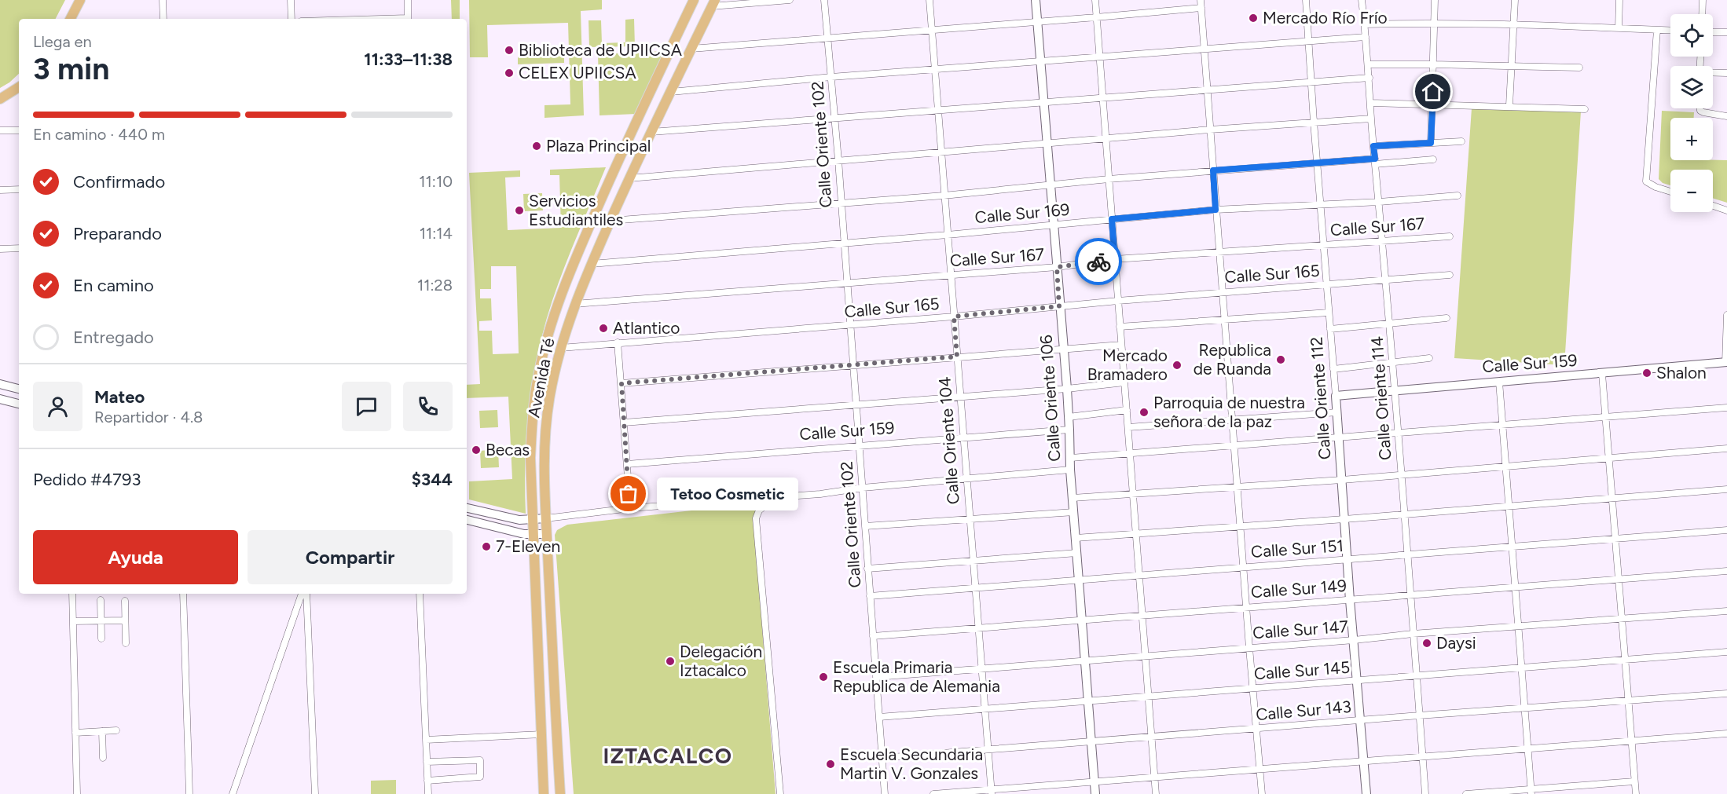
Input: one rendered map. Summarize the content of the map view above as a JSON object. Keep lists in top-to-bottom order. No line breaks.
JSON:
{"streets":{"main road":["Avenida Té"],"street":["Calle Oriente 102","Calle Sur 169","Calle Sur 167","Calle Sur 165","Calle Sur 159","Calle Oriente 106","Calle Oriente 112","Calle Oriente 114","Calle Oriente 104","Calle Sur 151","Calle Sur 149","Calle Sur 147","Calle Sur 145","Calle Sur 143"]},"crossings":[["Calle Oriente 102","Calle Sur 169"],["Calle Oriente 102","Calle Sur 167"],["Calle Oriente 102","Calle Sur 165"],["Calle Oriente 102","Calle Sur 159"],["Calle Oriente 102","Calle Sur 151"],["Calle Oriente 102","Calle Sur 149"],["Calle Oriente 102","Calle Sur 147"],["Calle Oriente 102","Calle Sur 145"],["Calle Oriente 102","Calle Sur 143"],["Calle Sur 169","Avenida Té"],["Calle Sur 169","Calle Oriente 106"],["Calle Sur 169","Calle Oriente 112"],["Calle Sur 169","Calle Oriente 114"],["Calle Sur 169","Calle Oriente 104"],["Calle Sur 167","Avenida Té"],["Calle Sur 167","Calle Oriente 106"],["Calle Sur 167","Calle Oriente 112"],["Calle Sur 167","Calle Oriente 114"],["Calle Sur 167","Calle Oriente 104"],["Calle Sur 165","Avenida Té"],["Calle Sur 165","Calle Oriente 106"],["Calle Sur 165","Calle Oriente 112"],["Calle Sur 165","Calle Oriente 114"],["Calle Sur 165","Calle Oriente 104"],["Calle Sur 159","Calle Oriente 106"],["Calle Sur 159","Calle Oriente 112"],["Calle Sur 159","Calle Oriente 114"],["Calle Sur 159","Calle Oriente 104"],["Calle Oriente 106","Calle Sur 151"],["Calle Oriente 106","Calle Sur 149"],["Calle Oriente 106","Calle Sur 147"],["Calle Oriente 106","Calle Sur 145"],["Calle Oriente 106","Calle Sur 143"],["Calle Oriente 112","Calle Sur 151"],["Calle Oriente 112","Calle Sur 149"],["Calle Oriente 112","Calle Sur 147"],["Calle Oriente 112","Calle Sur 145"],["Calle Oriente 112","Calle Sur 143"],["Calle Oriente 114","Calle Sur 151"],["Calle Oriente 114","Calle Sur 149"],["Calle Oriente 114","Calle Sur 147"],["Calle Oriente 114","Calle Sur 145"],["Calle Oriente 114","Calle Sur 143"],["Calle Oriente 104","Calle Sur 151"],["Calle Oriente 104","Calle Sur 149"],["Calle Oriente 104","Calle Sur 147"],["Calle Oriente 104","Calle Sur 145"],["Calle Oriente 104","Calle Sur 143"]],"districts":["IZTACALCO"],"places":["Mercado Río Frío","Biblioteca de UPIICSA","CELEX UPIICSA","Plaza Principal","Servicios Estudiantiles","Atlantico","Republica de Ruanda","Mercado Bramadero","Shalon","Parroquia de nuestra señora de la paz","Becas","Tetoo Cosmetic","7-Eleven","Daysi","Delegación Iztacalco","Escuela Primaria Republica de Alemania","Escuela Secundaria Martin V. Gonzales"],"page":{"map_buttons":["+","−"],"heading":["3 min","Llega en","11:33–11:38"],"panel":["Mateo","Repartidor · 4.8","Pedido #4793","$344"],"bar":"En camino · 440 m","list":[["Confirmado","11:10"],["Preparando","11:14"],["En camino","11:28"],"Entregado"],"bubble":"Tetoo Cosmetic","buttons":["Ayuda","Compartir"]}}
